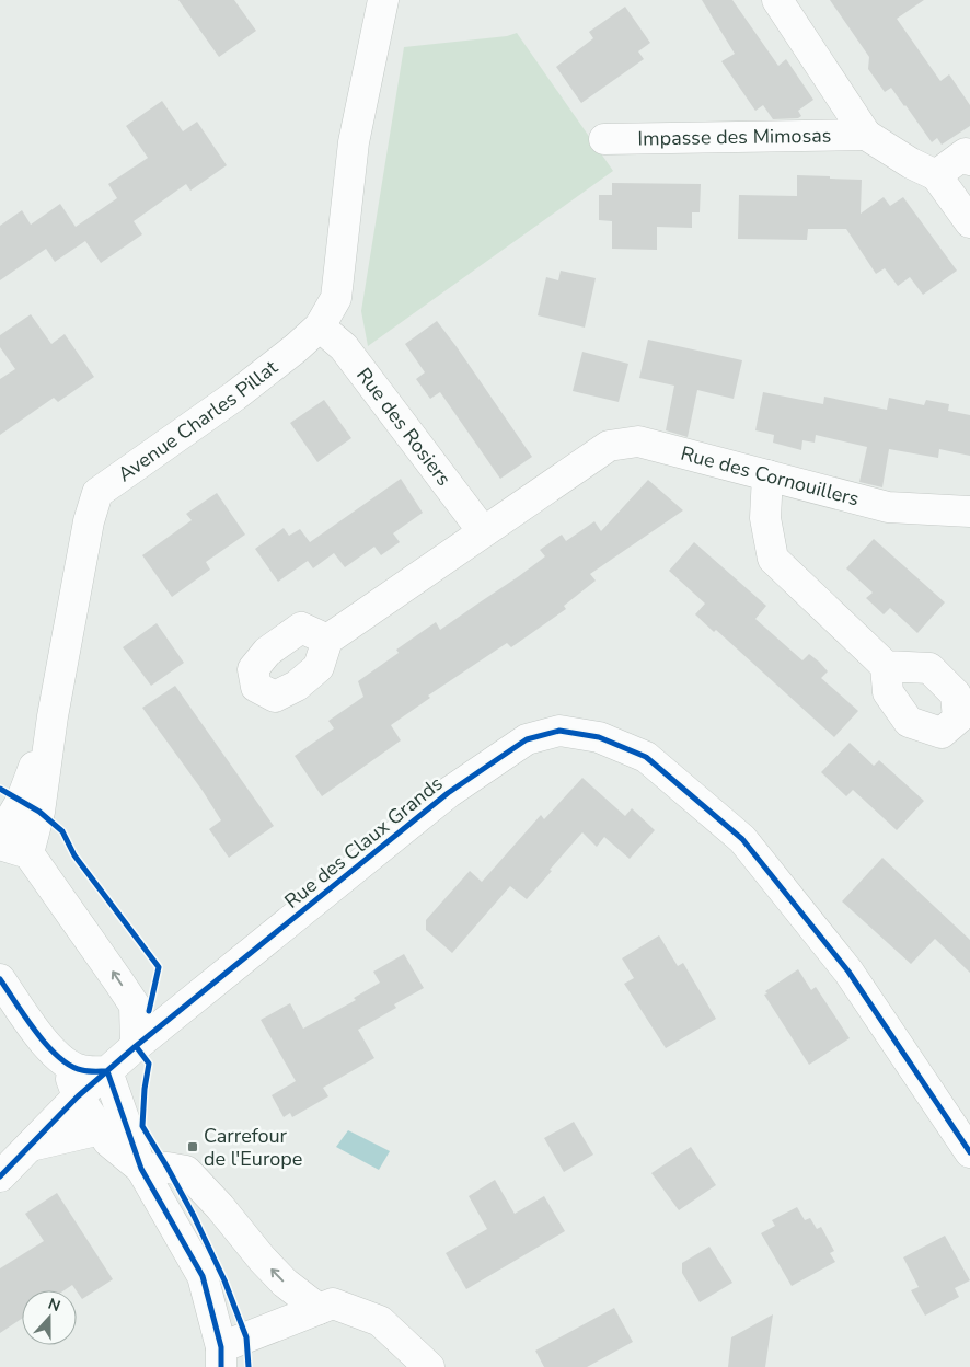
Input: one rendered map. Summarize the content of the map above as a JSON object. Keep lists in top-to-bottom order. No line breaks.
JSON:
{"streets":{"street":["Impasse des Mimosas","Avenue Charles Pillat","Rue des Rosiers","Rue des Cornouillers","Rue des Claux Grands"]},"crossings":[["Avenue Charles Pillat","Rue des Rosiers"],["Rue des Rosiers","Rue des Cornouillers"]],"places":{"transit":["Carrefour de l'Europe"]},"north":"top"}
